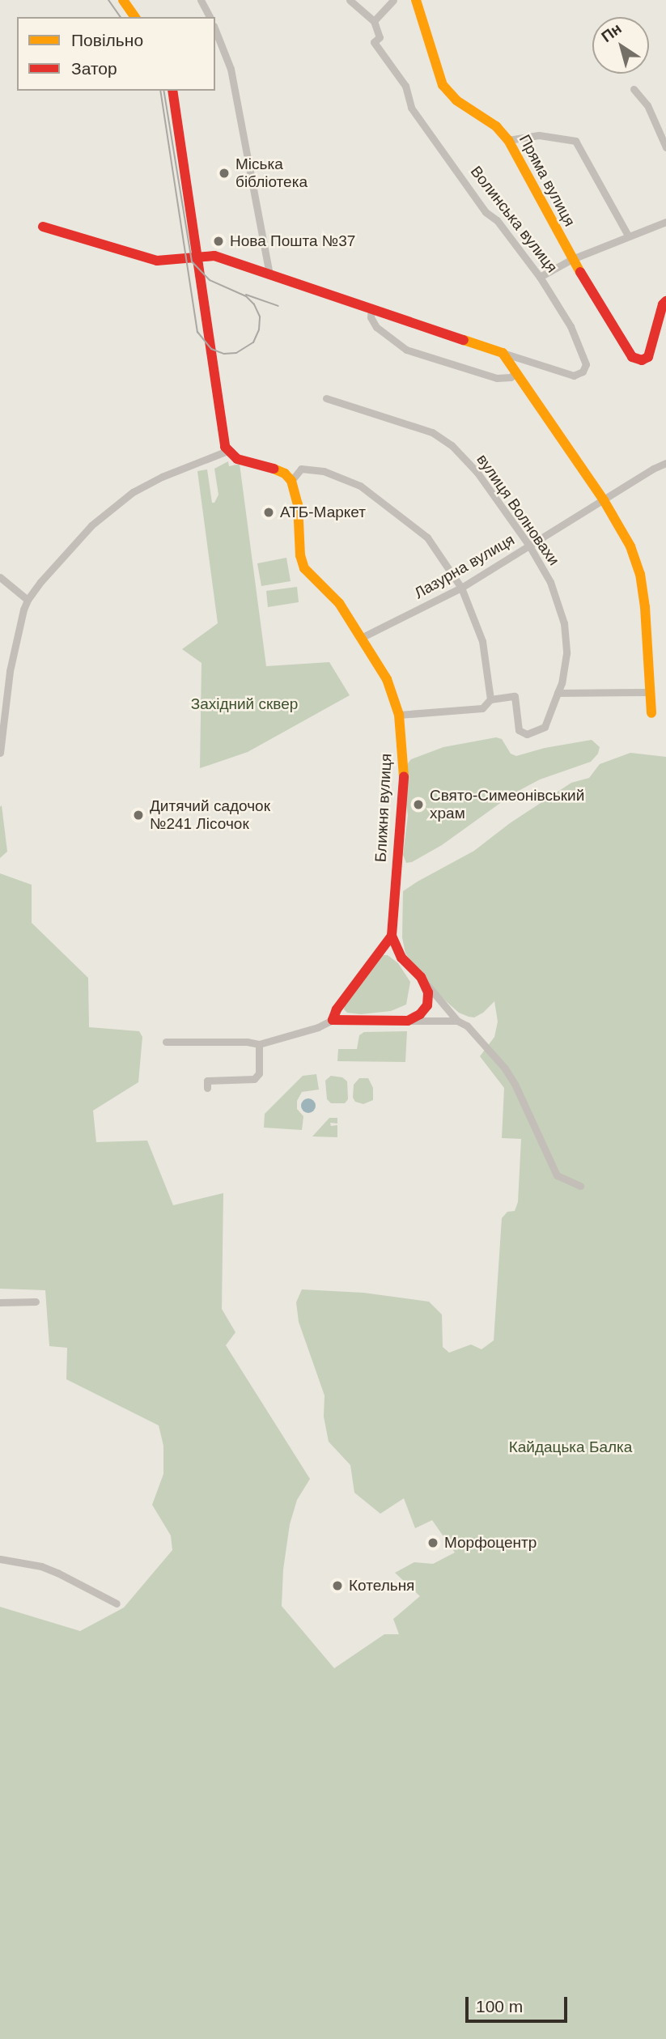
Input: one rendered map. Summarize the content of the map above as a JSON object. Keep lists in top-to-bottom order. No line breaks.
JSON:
{"streets":{"street":["Пряма вулиця","Волинська вулиця","вулиця Волновахи","Лазурна вулиця","Ближня вулиця"]},"crossings":[["вулиця Волновахи","Лазурна вулиця"],["Лазурна вулиця","Ближня вулиця"]],"parks":["Західний сквер","Кайдацька Балка"],"places":["Міська бібліотека","Нова Пошта №37","АТБ-Маркет","Свято-Симеонівський храм","Дитячий садочок №241 Лісочок","Морфоцентр","Котельня"],"legend":["Повільно","Затор"],"scale_bar":"100 m","north":"top left"}
